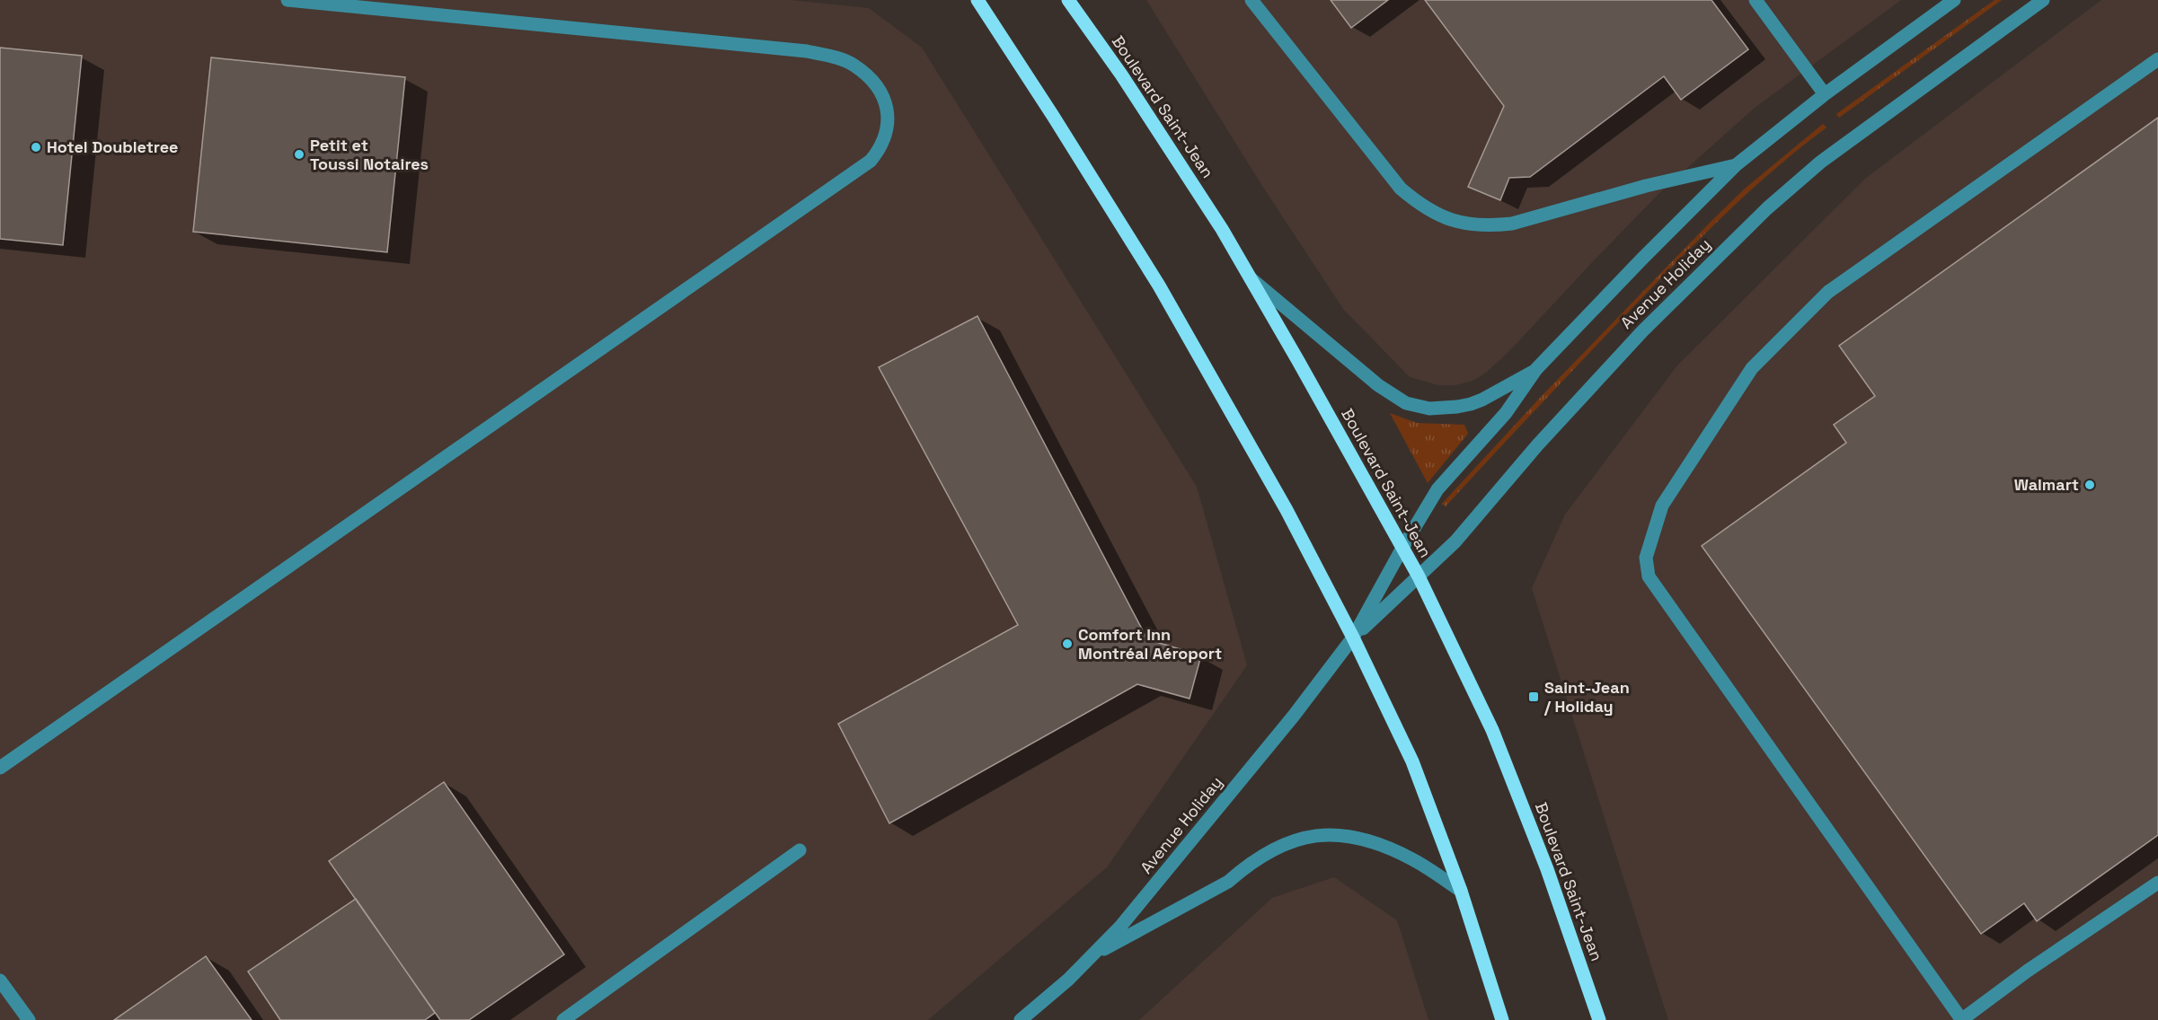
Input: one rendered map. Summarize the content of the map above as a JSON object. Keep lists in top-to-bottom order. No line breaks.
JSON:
{"streets":{"main road":["Boulevard Saint-Jean"],"street":["Avenue Holiday"]},"crossings":[["Boulevard Saint-Jean","Avenue Holiday"]],"places":{"other":["Hotel Doubletree","Petit et Toussi Notaires","Walmart","Comfort Inn Montréal Aéroport"],"transit":["Saint-Jean / Holiday"]}}
